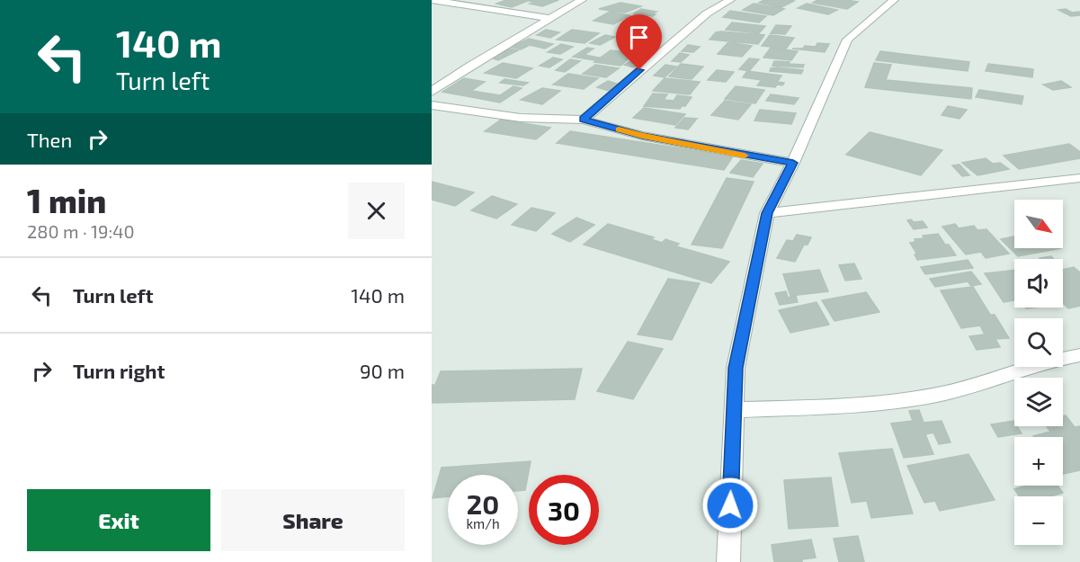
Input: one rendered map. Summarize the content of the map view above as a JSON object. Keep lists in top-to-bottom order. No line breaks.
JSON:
{"north":"bottom right","page":{"turn":["140 m","Turn left"],"then":"Then","heading":["1 min","280 m · 19:40"],"map_buttons":["+","−"],"list":[{"name":"Turn left","value":"140 m"},{"name":"Turn right","value":"90 m"}],"speed":"20 km/h","limit":"30","buttons":["Exit","Share"]}}
